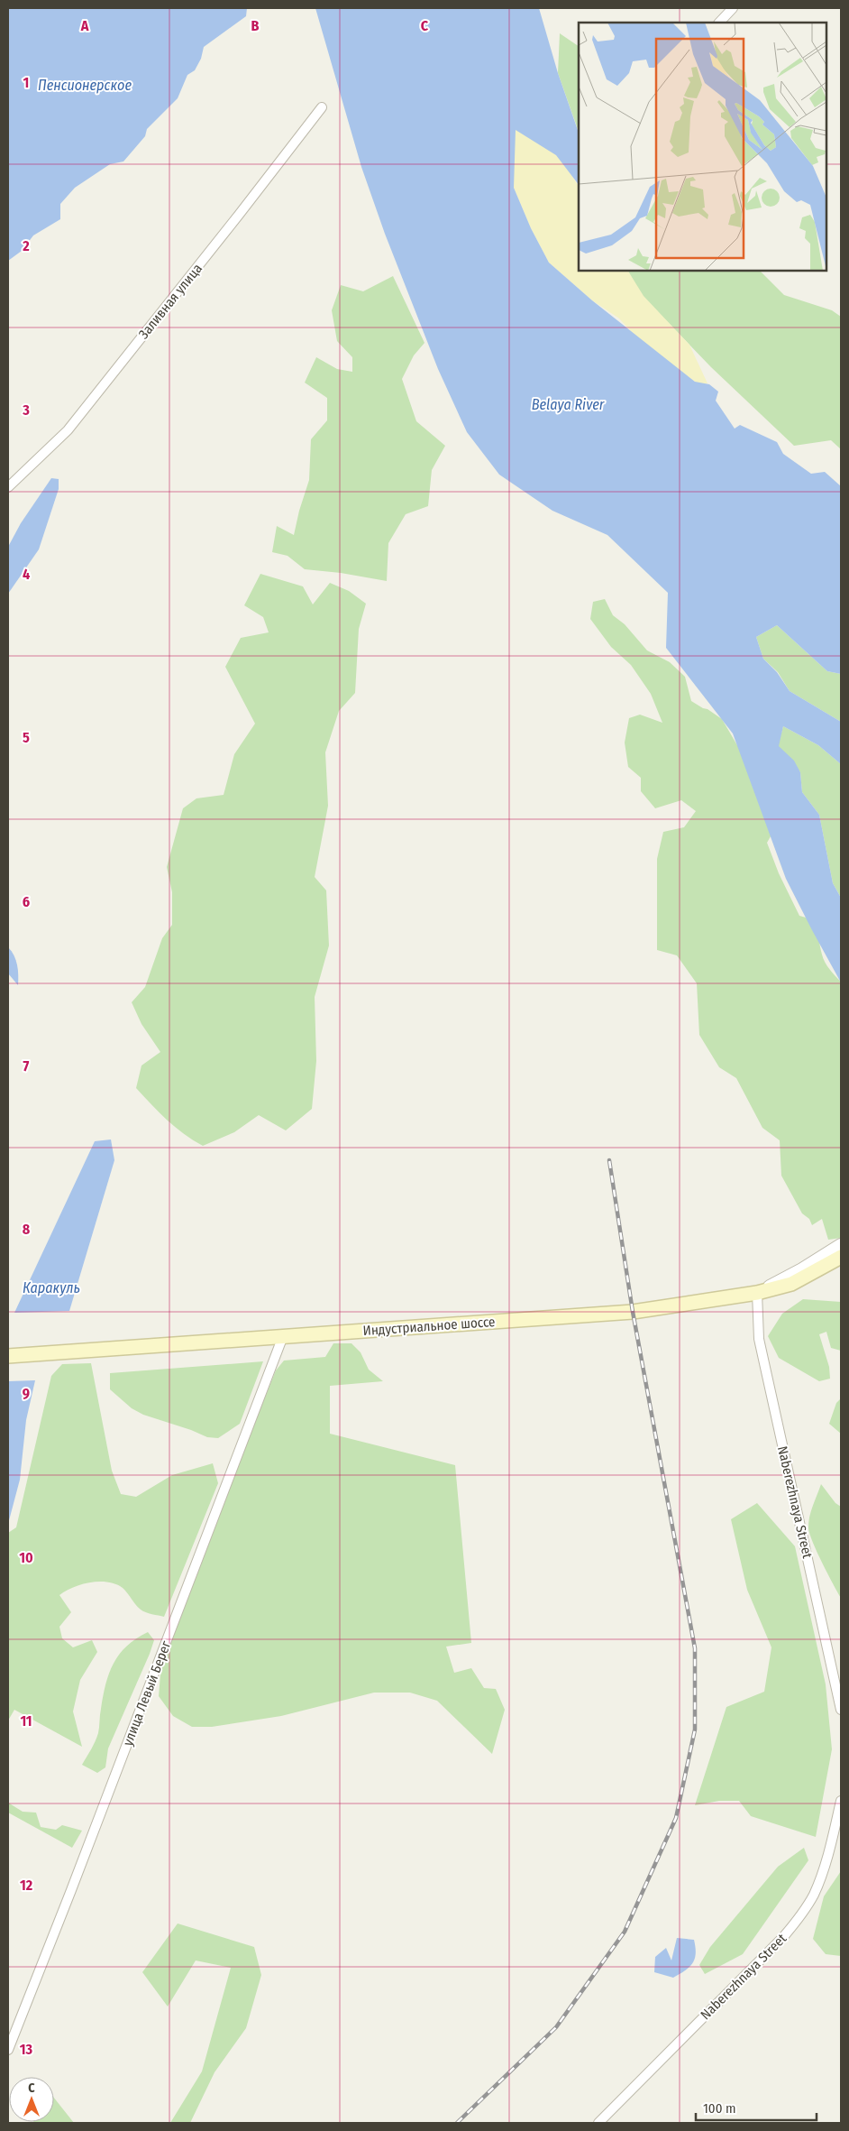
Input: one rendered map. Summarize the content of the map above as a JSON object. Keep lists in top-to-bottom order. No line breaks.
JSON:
{"streets":{"main road":["Индустриальное шоссе"],"street":["Заливная улица","Naberezhnaya Street","улица Левый Берег"]},"crossings":[["Индустриальное шоссе","Naberezhnaya Street"],["Индустриальное шоссе","улица Левый Берег"]],"water":["Пенсионерское","Belaya River","Каракуль"],"scale_bar":"100 m","north":"top","grid":{"columns":["A","B","C"],"rows":["1","2","3","4","5","6","7","8","9","10","11","12","13"]}}
